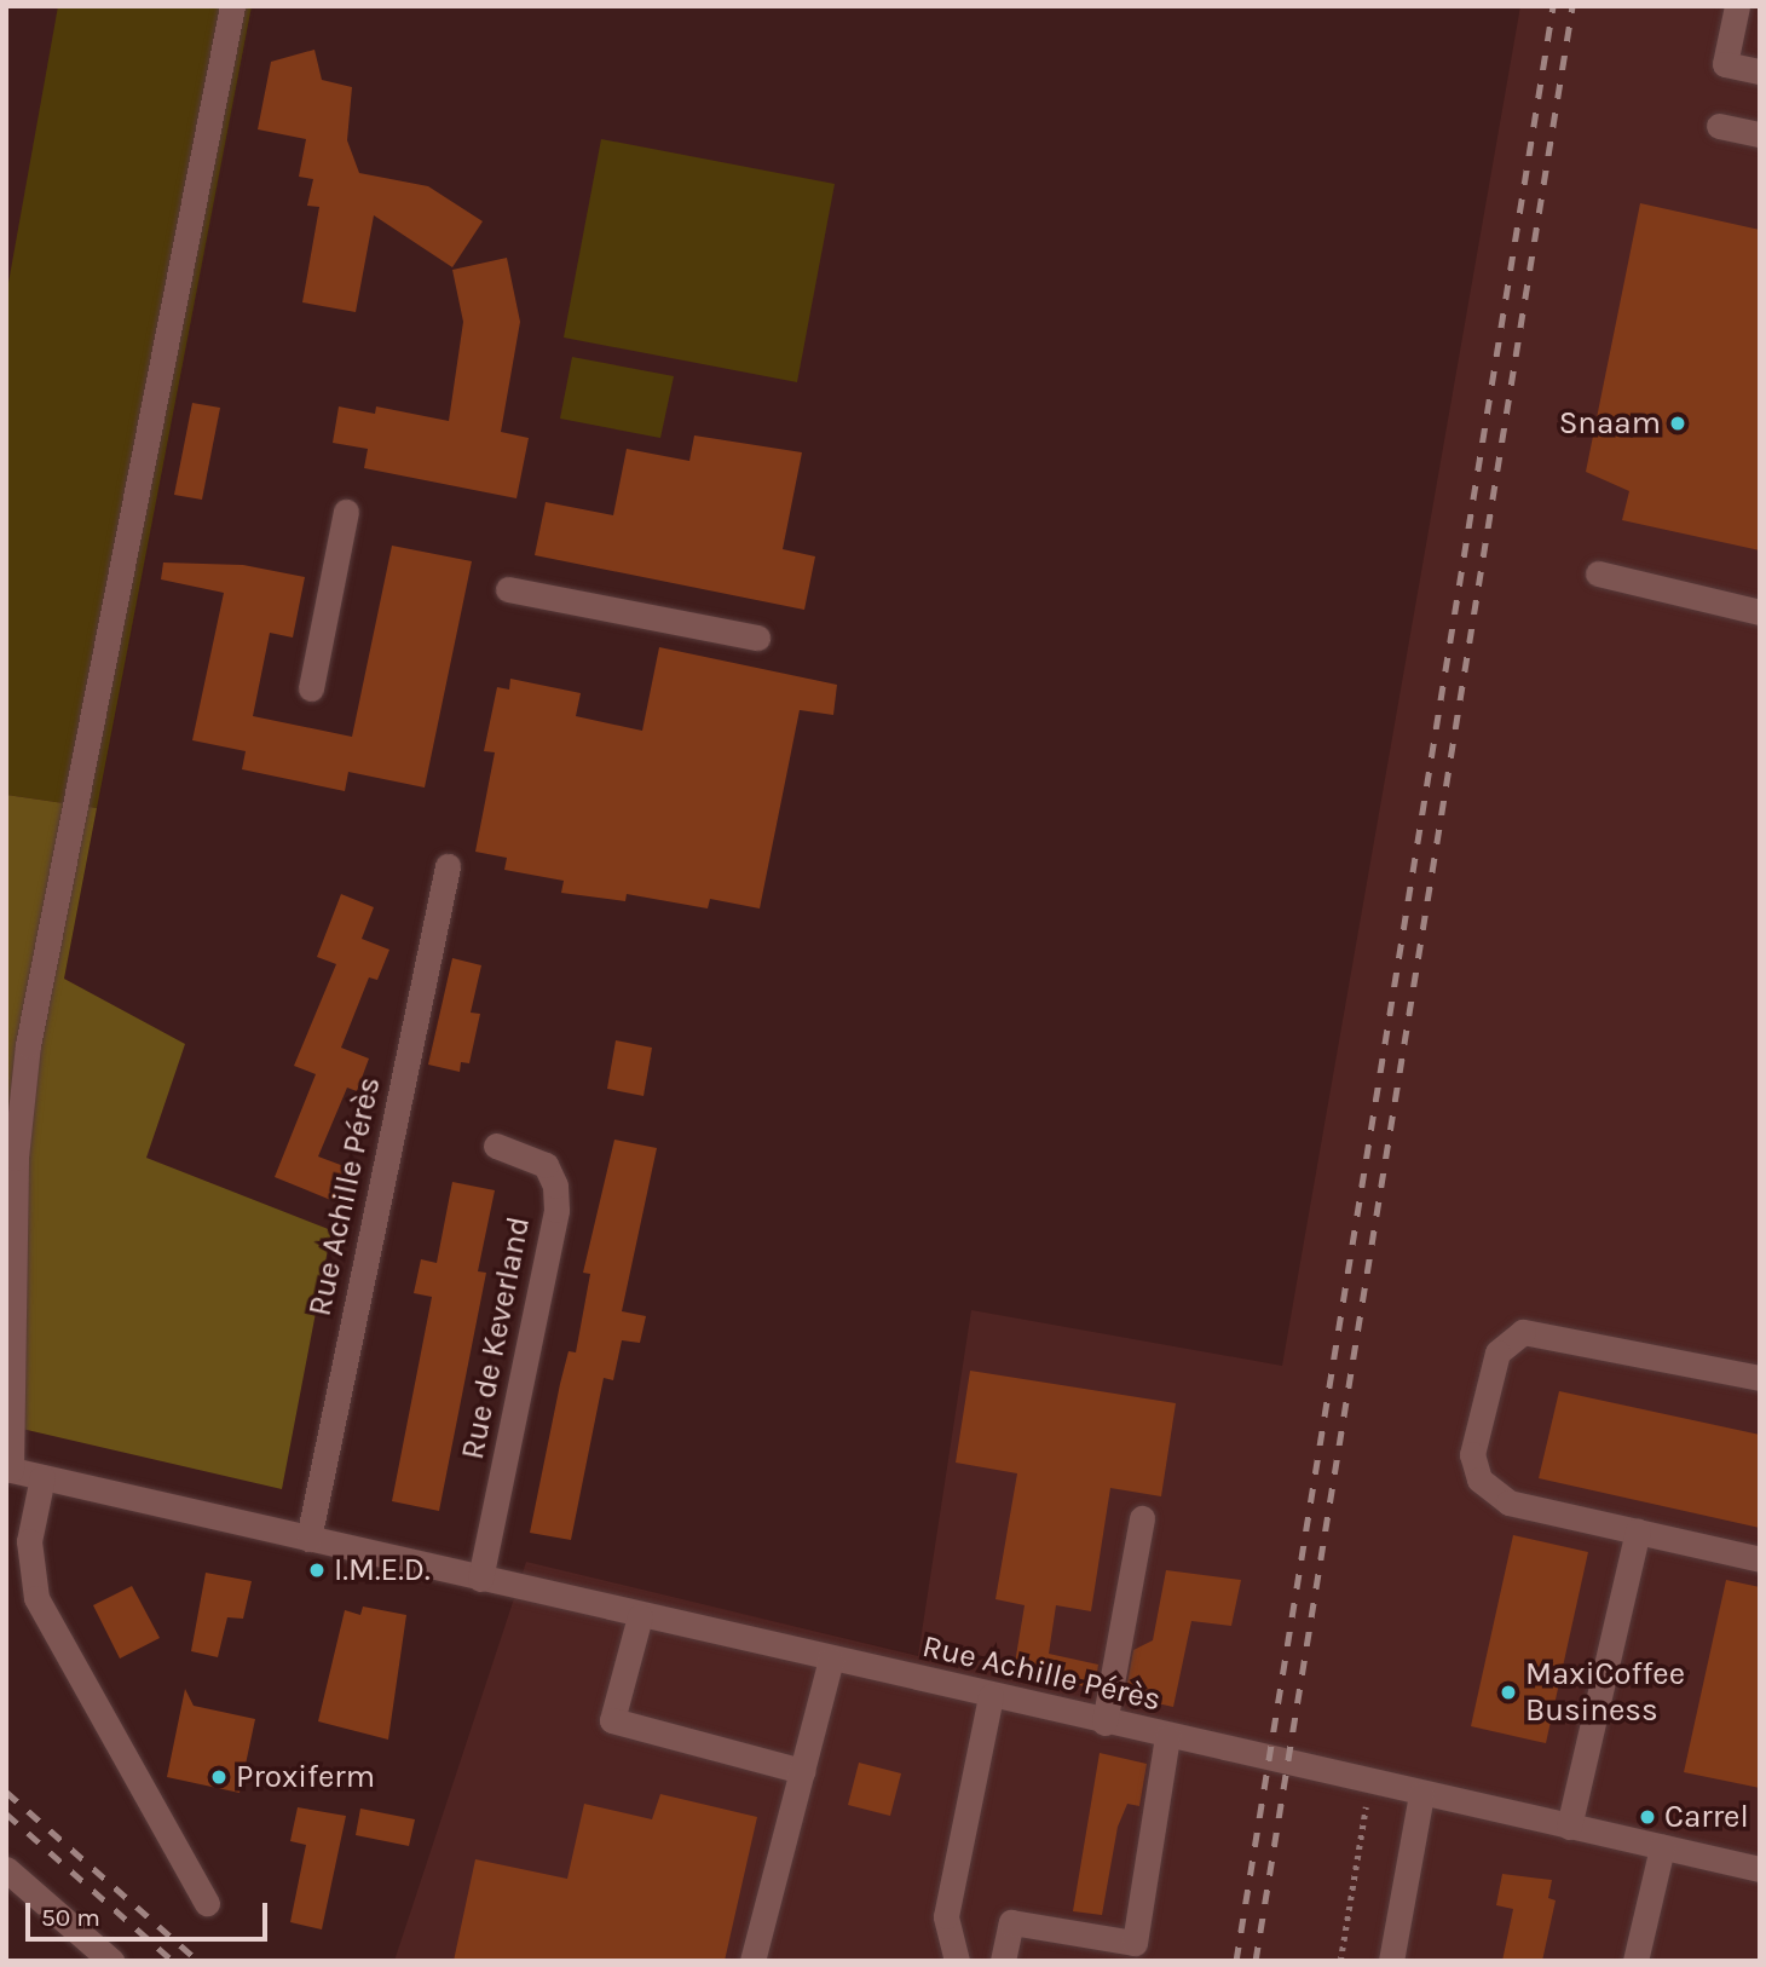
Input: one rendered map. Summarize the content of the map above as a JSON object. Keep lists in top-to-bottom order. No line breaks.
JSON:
{"streets":{"street":["Rue Achille Pérès","Rue de Keverland"]},"crossings":[["Rue Achille Pérès","Rue de Keverland"]],"places":["Snaam","I.M.E.D.","MaxiCoffee Business","Proxiferm","Carrel"],"scale_bar":"50 m"}
